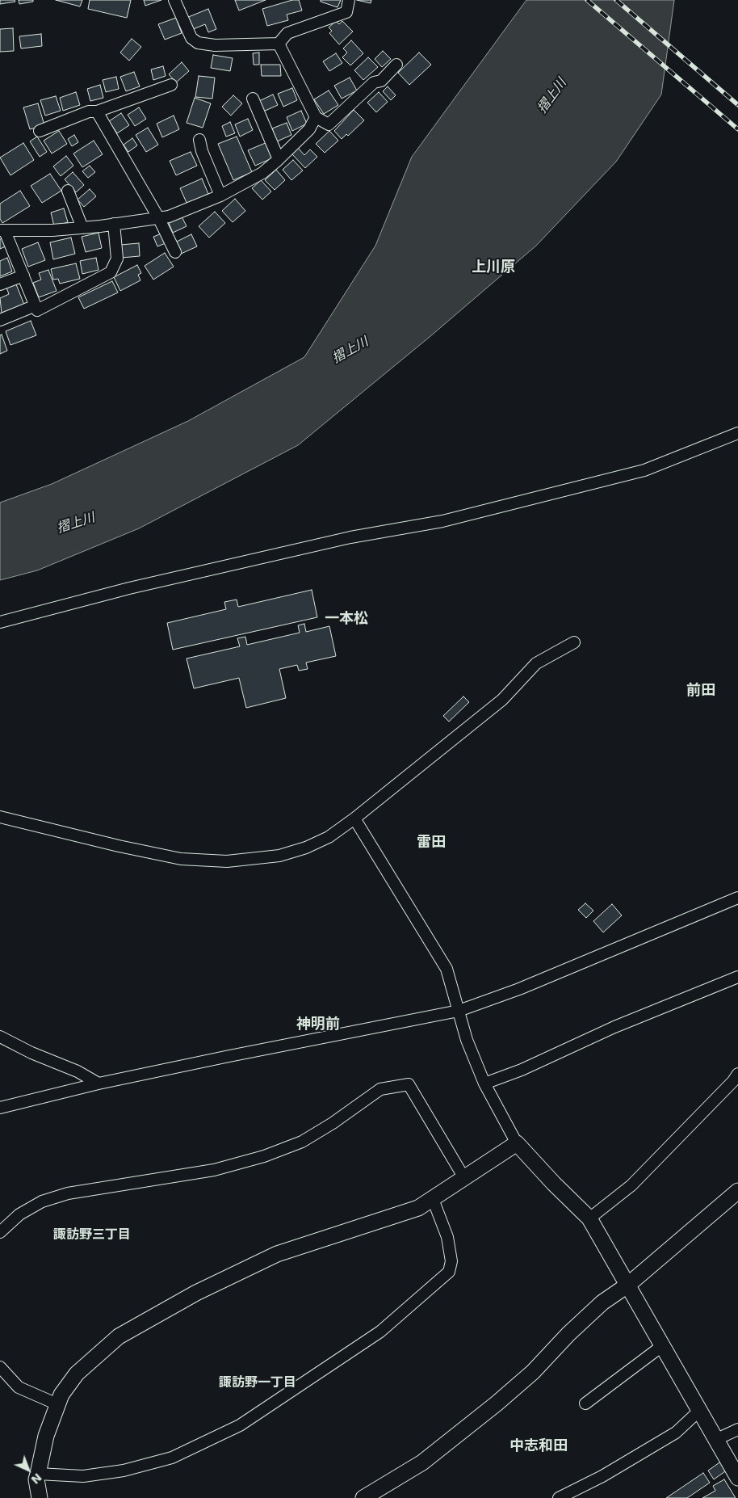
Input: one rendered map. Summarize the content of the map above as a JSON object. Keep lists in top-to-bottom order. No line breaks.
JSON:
{"districts":["上川原","一本松","前田","雷田","神明前","諏訪野三丁目","諏訪野一丁目","中志和田"],"water":["摺上川"],"north":"bottom right"}
